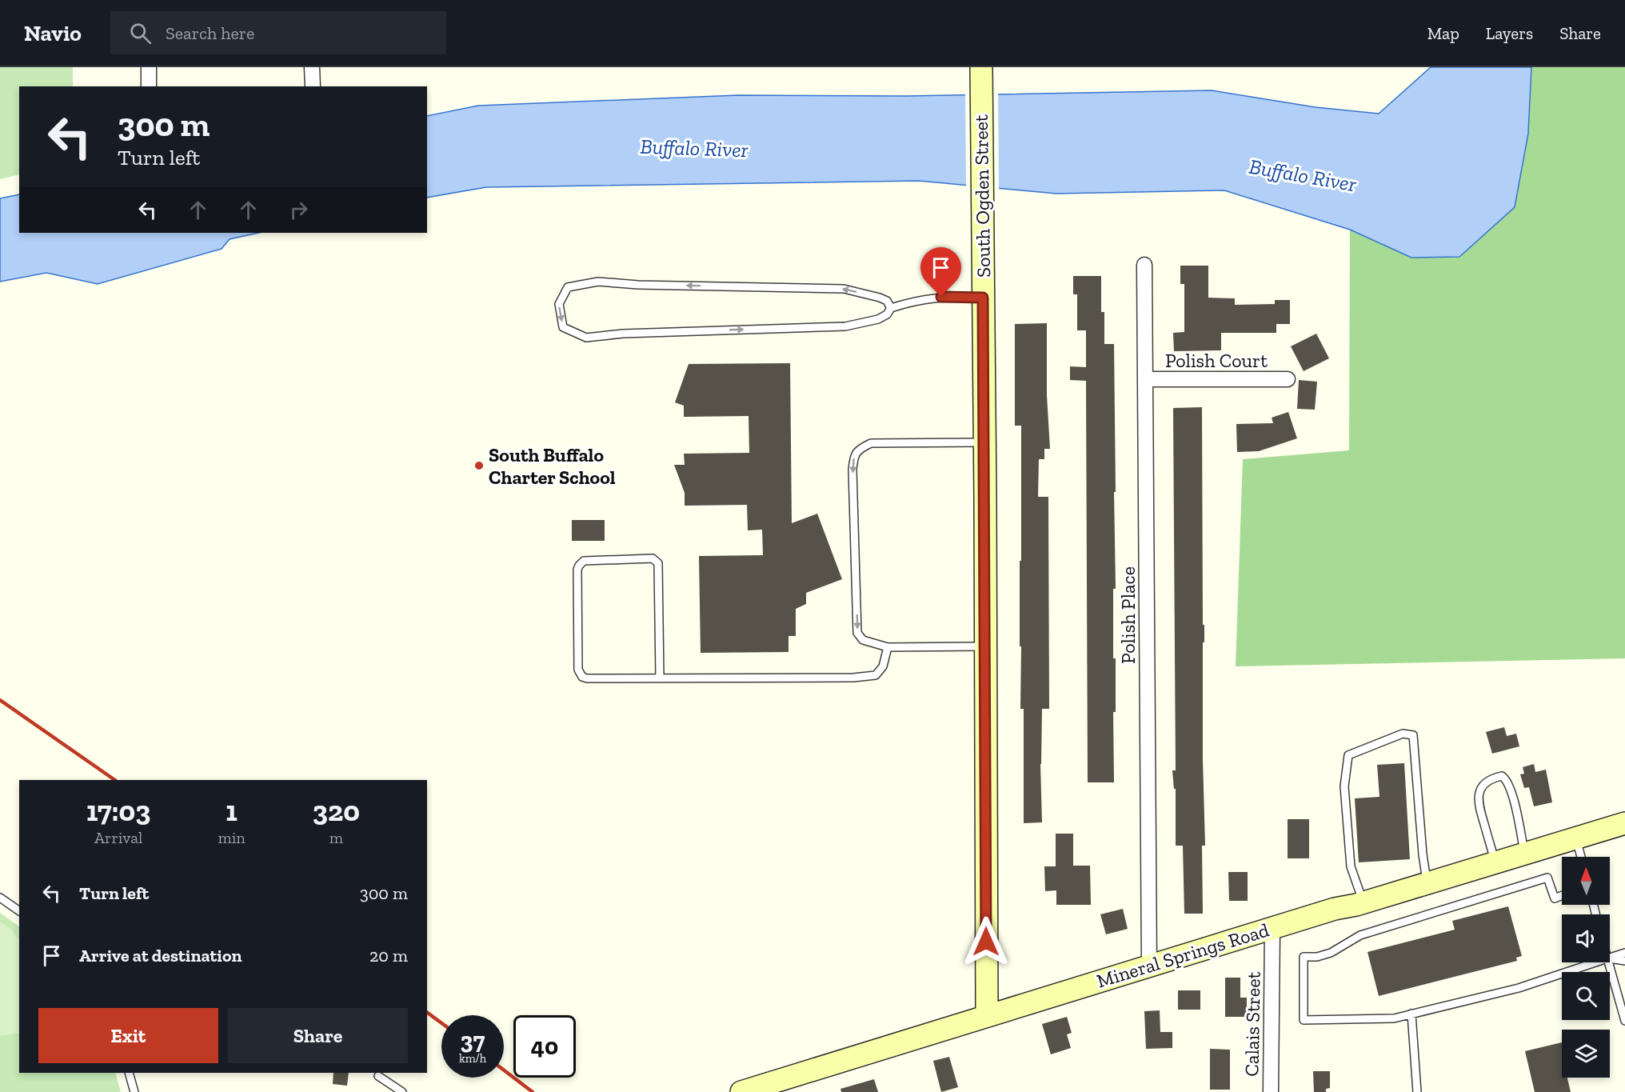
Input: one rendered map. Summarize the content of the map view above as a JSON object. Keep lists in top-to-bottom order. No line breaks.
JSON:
{"streets":{"street":["South Ogden Street","Polish Court","Polish Place","Mineral Springs Road","Calais Street"]},"crossings":[["South Ogden Street","Mineral Springs Road"],["Polish Court","Polish Place"],["Polish Place","Mineral Springs Road"],["Mineral Springs Road","Calais Street"]],"water":["Buffalo River"],"places":["South Buffalo Charter School"],"north":"top","page":{"header":"Navio","search":"Search here","nav":["Map","Layers","Share"],"turn":["300 m","Turn left"],"eta":["17:03","Arrival","1","min","320","m"],"list":[{"name":"Turn left","value":"300 m"},{"name":"Arrive at destination","value":"20 m"}],"buttons":["Exit","Share"],"speed":"37 km/h","limit":"40"}}
